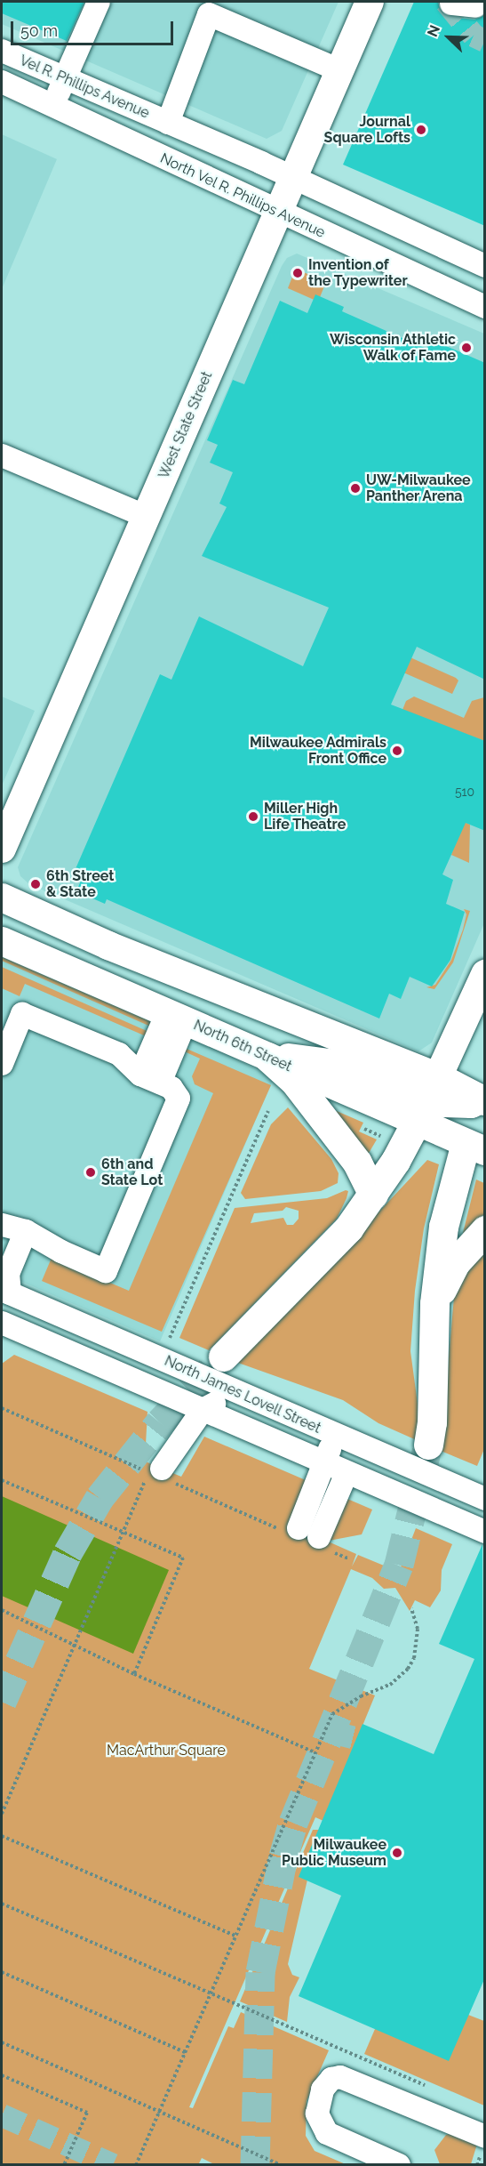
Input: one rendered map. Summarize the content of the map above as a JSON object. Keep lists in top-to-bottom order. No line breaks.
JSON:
{"streets":{"main road":["West State Street","North 6th Street"],"street":["Vel R. Phillips Avenue","North Vel R. Phillips Avenue","North James Lovell Street"]},"crossings":[["North Vel R. Phillips Avenue","West State Street"]],"parks":["MacArthur Square"],"places":["Journal Square Lofts","Invention of the Typewriter","Wisconsin Athletic Walk of Fame","UW-Milwaukee Panther Arena","Milwaukee Admirals Front Office","Miller High Life Theatre","6th Street & State","6th and State Lot","Milwaukee Public Museum"],"house_numbers":["510"],"scale_bar":"50 m","north":"top left"}
